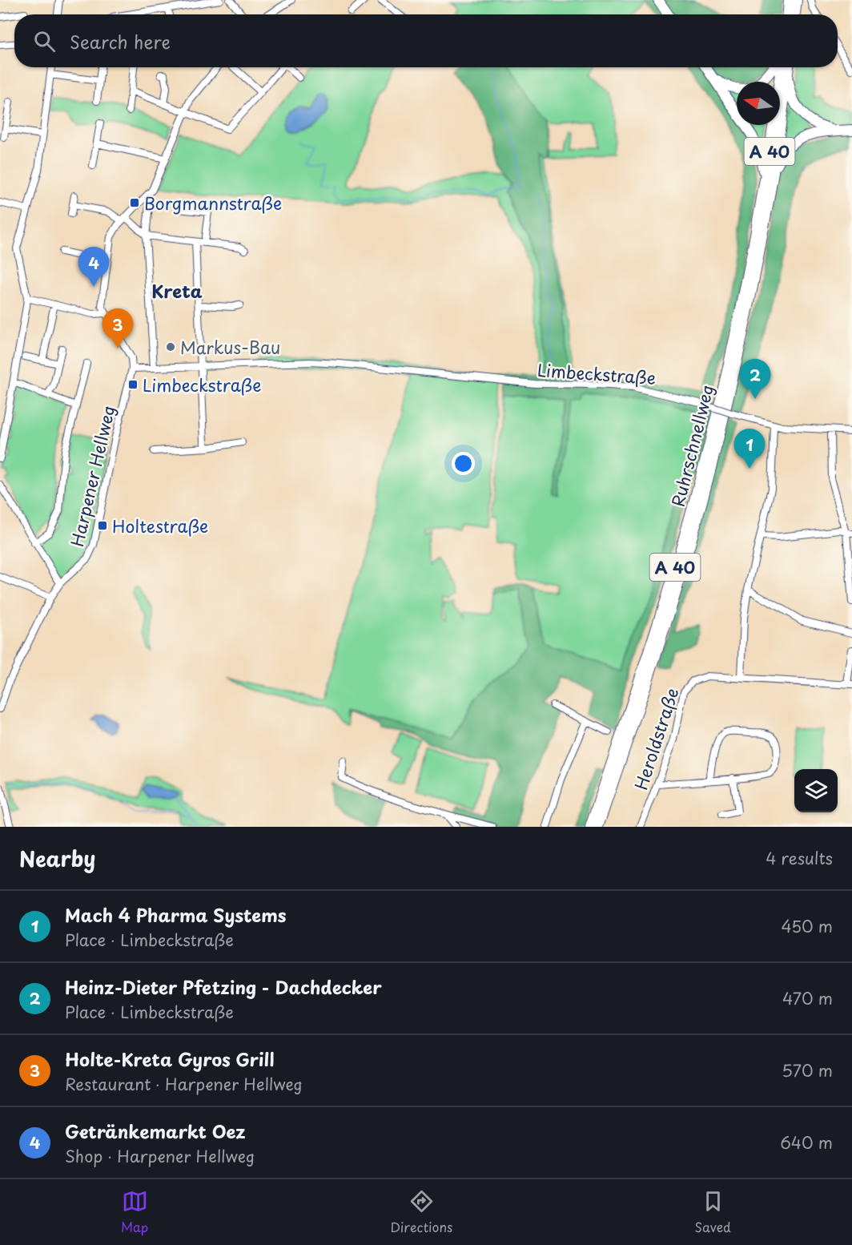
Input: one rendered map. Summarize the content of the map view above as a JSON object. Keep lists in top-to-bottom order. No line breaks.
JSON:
{"streets":{"highway":["A 40","Ruhrschnellweg"],"street":["Limbeckstraße","Harpener Hellweg","Heroldstraße"]},"crossings":[["Limbeckstraße","Harpener Hellweg"]],"districts":["Kreta"],"places":{"transit":["Borgmannstraße","Limbeckstraße","Holtestraße"],"other":["Markus-Bau"]},"north":"left","page":{"search":"Search here","pins":["4","3","2","1"],"heading":["Nearby","4 results"],"list":[{"mark":"1","name":"Mach 4 Pharma Systems","note":"Place · Limbeckstraße","value":"450 m"},{"mark":"2","name":"Heinz-Dieter Pfetzing - Dachdecker","note":"Place · Limbeckstraße","value":"470 m"},{"mark":"3","name":"Holte-Kreta Gyros Grill","note":"Restaurant · Harpener Hellweg","value":"570 m"},{"mark":"4","name":"Getränkemarkt Oez","note":"Shop · Harpener Hellweg","value":"640 m"}],"nav":["Map","Directions","Saved"]}}
